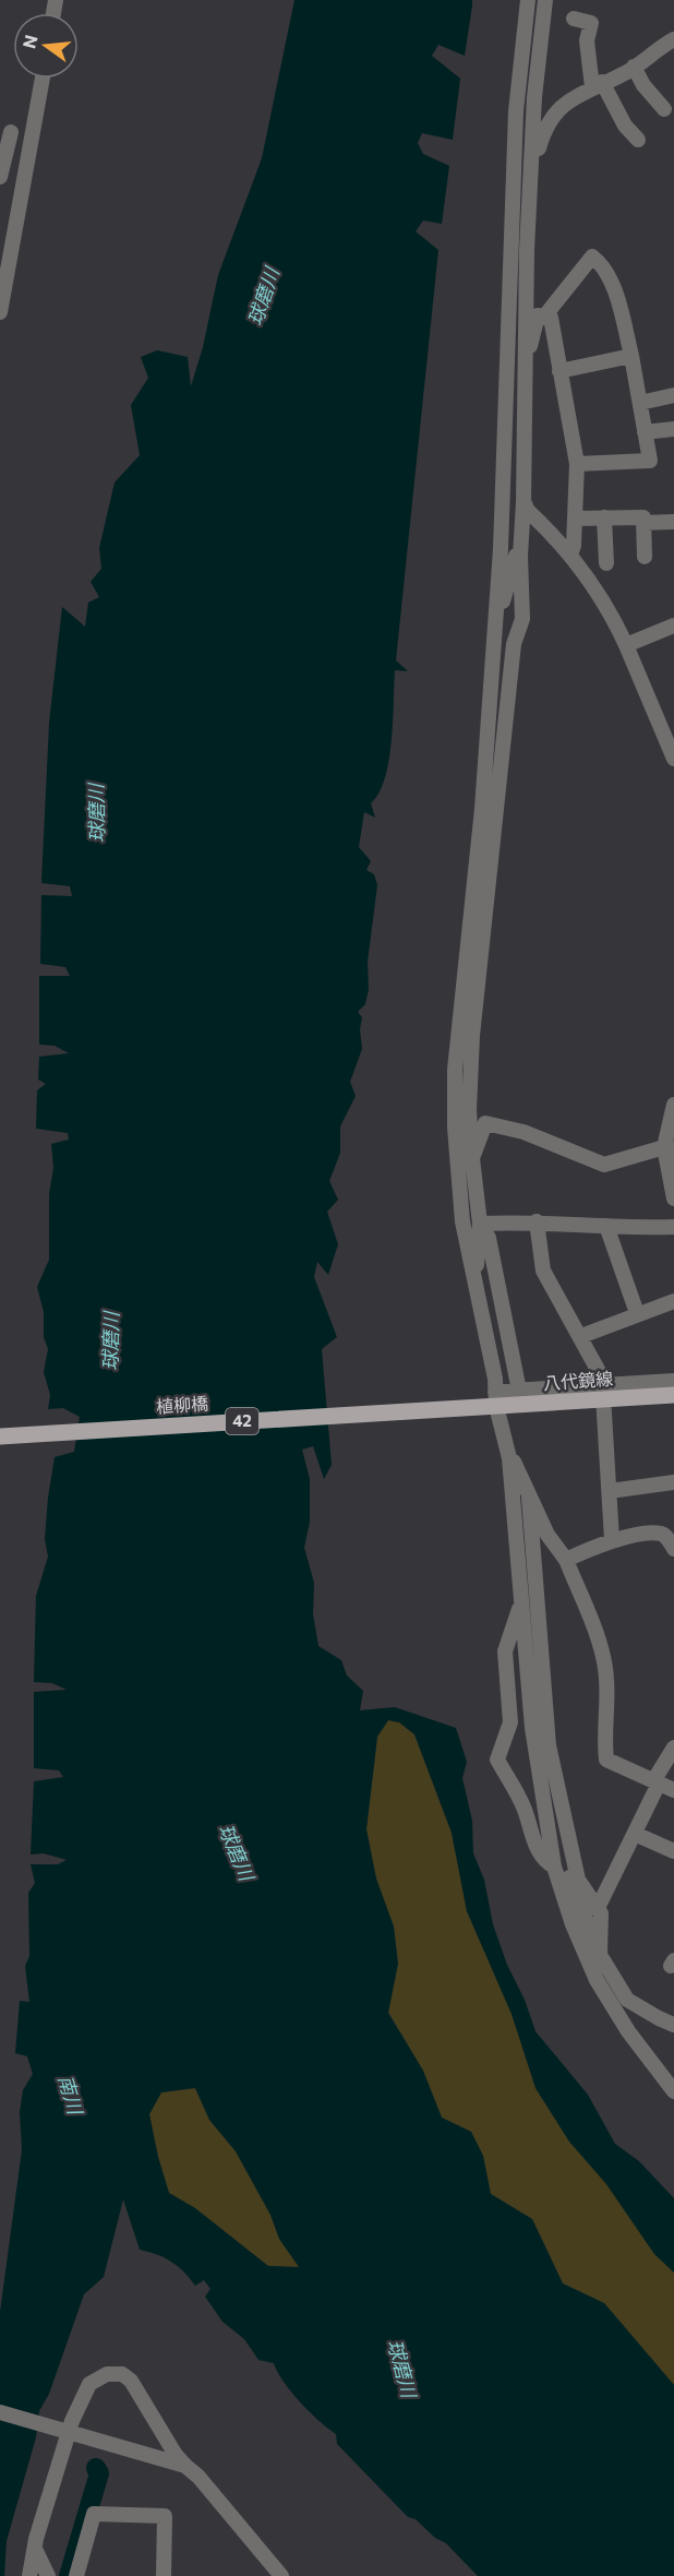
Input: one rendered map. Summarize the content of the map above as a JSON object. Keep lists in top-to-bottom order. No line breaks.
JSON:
{"streets":{"main road":["八代鏡線","植柳橋","42"]},"crossings":[["八代鏡線","植柳橋"]],"water":["球磨川","南川"],"north":"left"}
